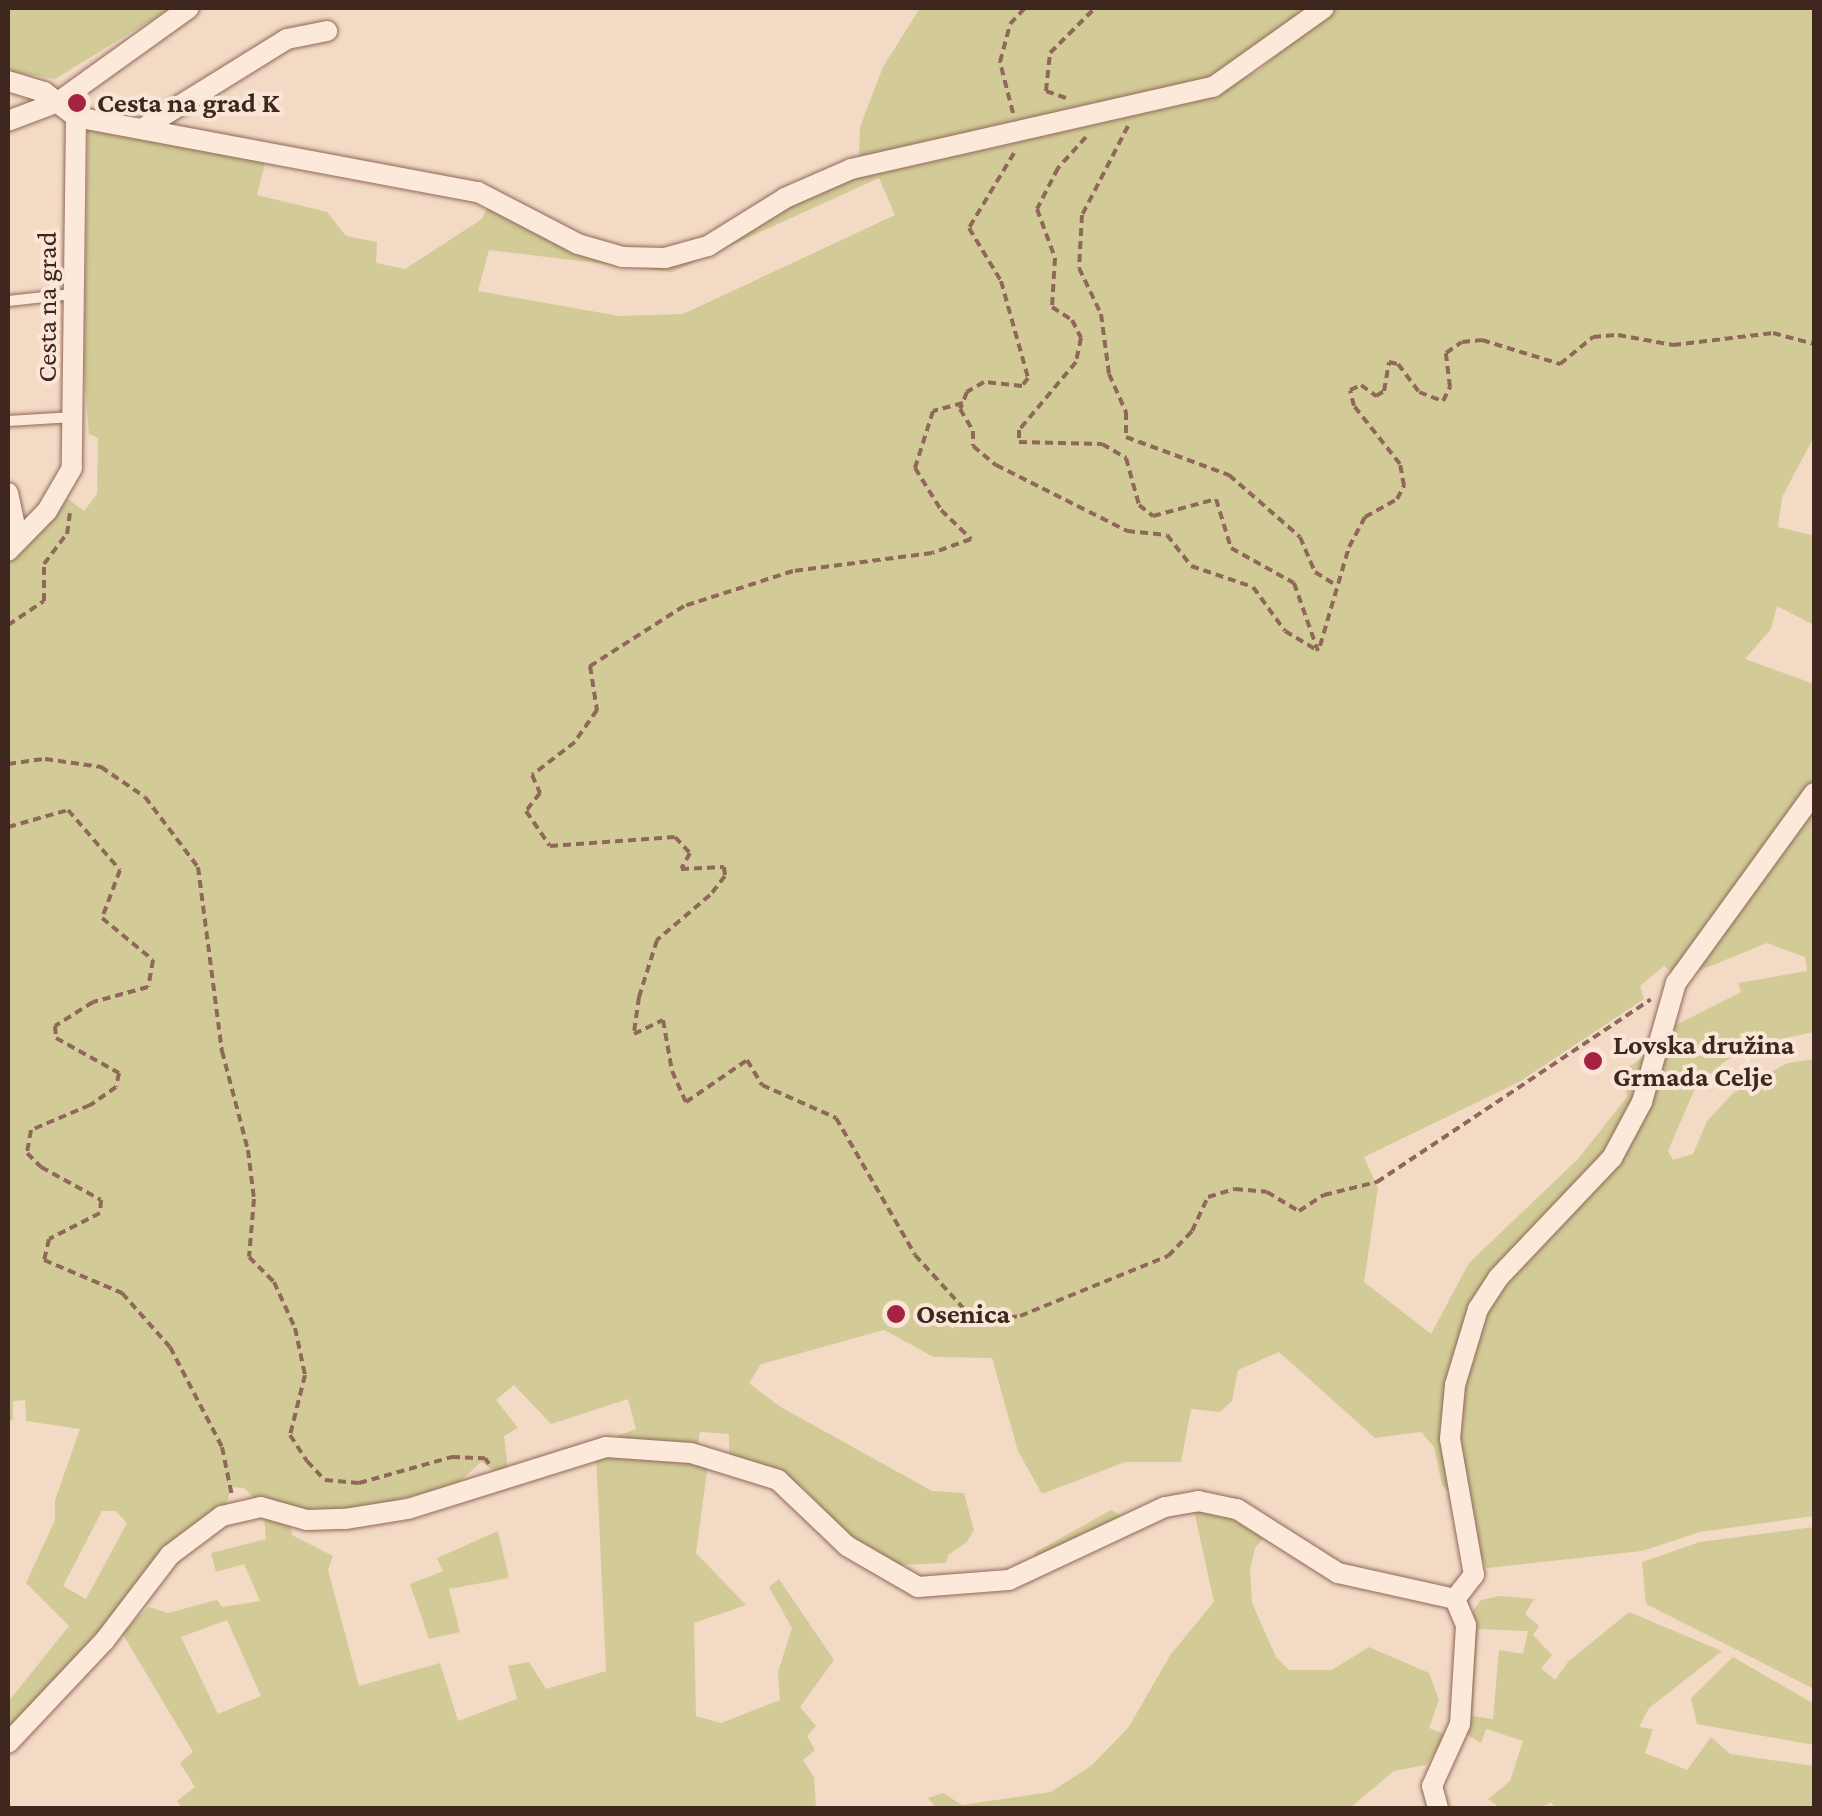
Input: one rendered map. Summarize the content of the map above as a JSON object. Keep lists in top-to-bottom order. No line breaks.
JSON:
{"streets":{"street":["Cesta na grad"]},"places":["Cesta na grad K","Lovska družina Grmada Celje","Osenica"]}
